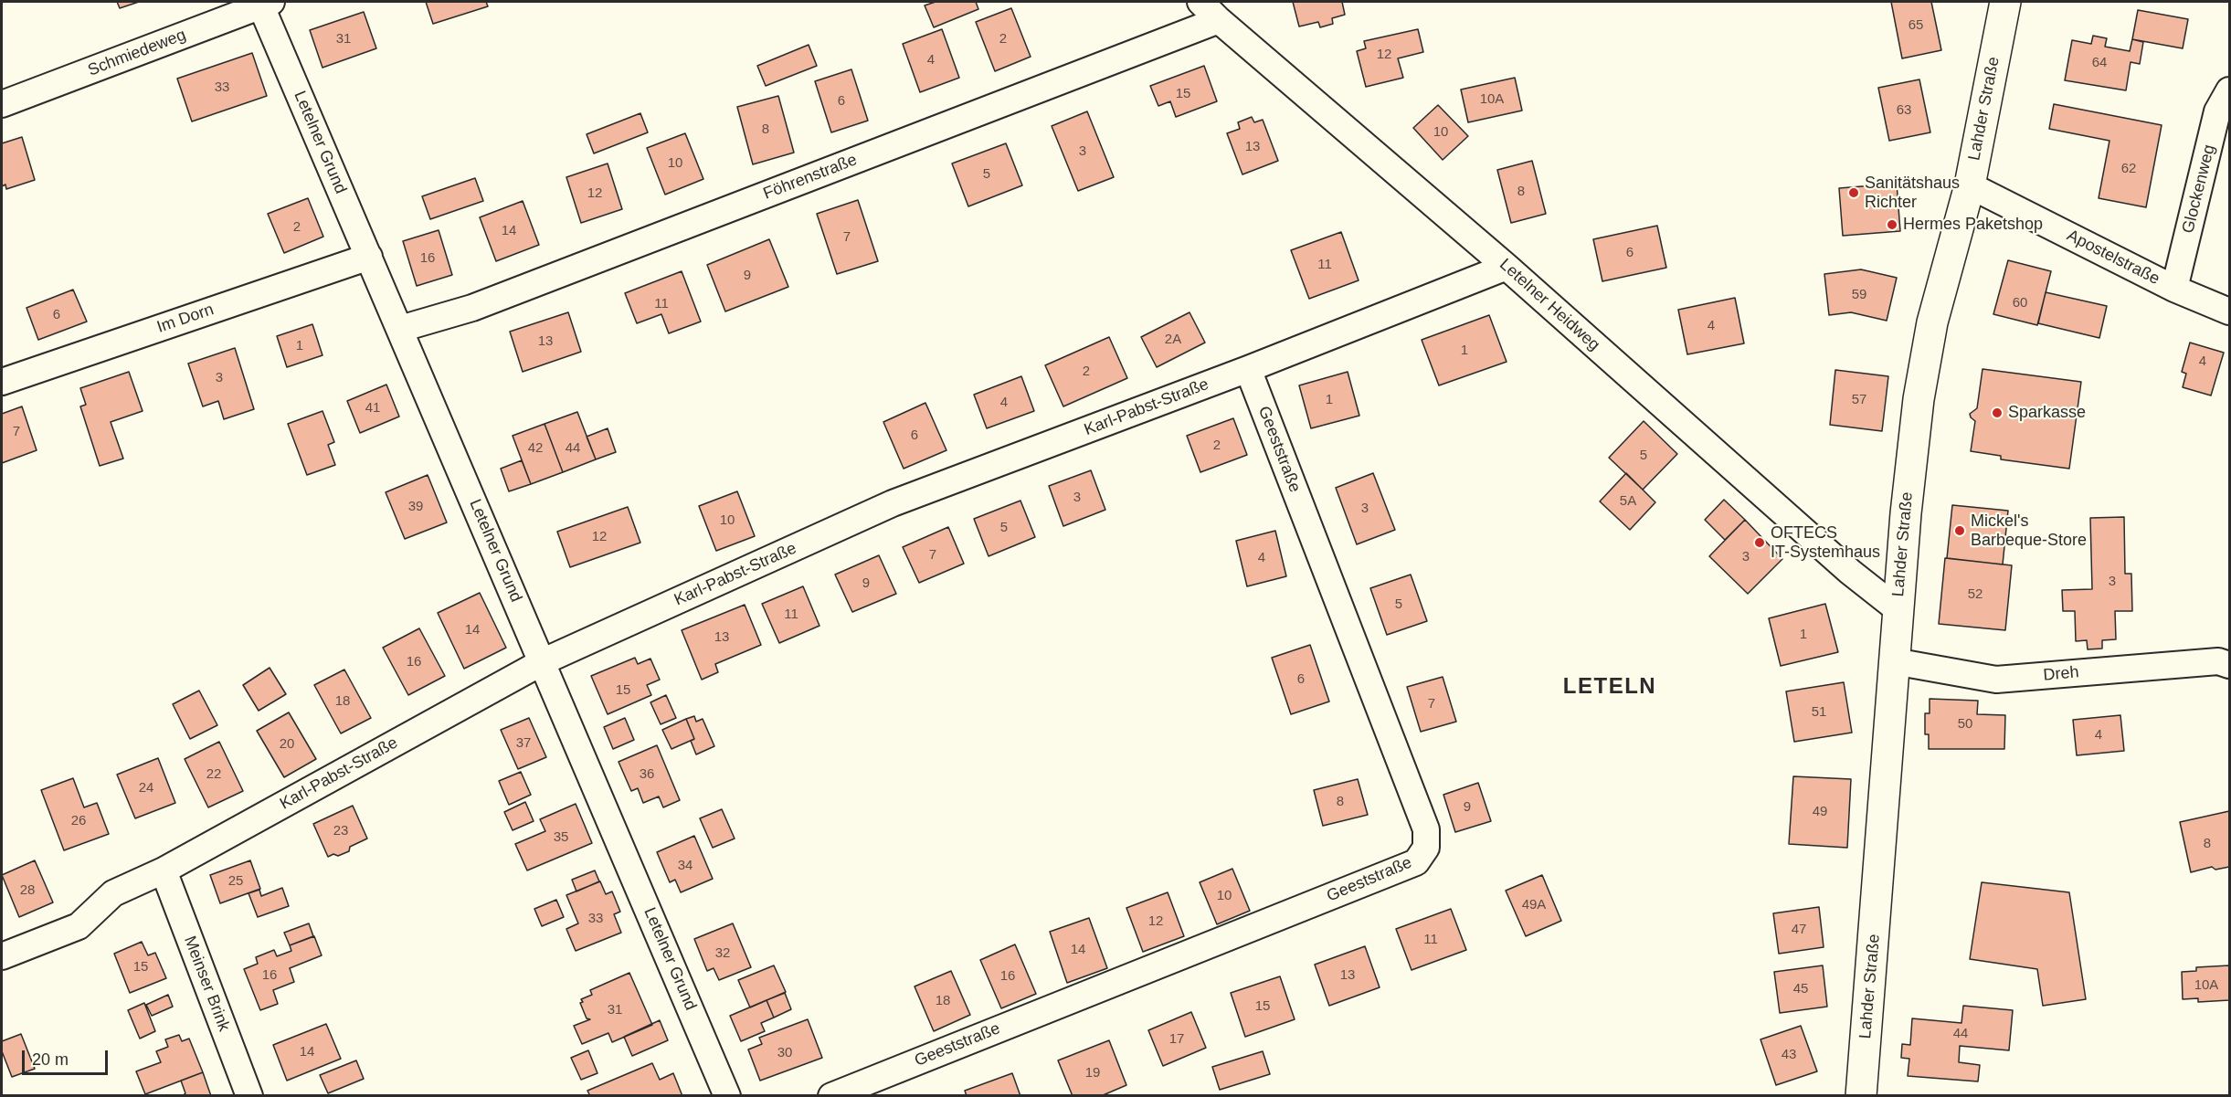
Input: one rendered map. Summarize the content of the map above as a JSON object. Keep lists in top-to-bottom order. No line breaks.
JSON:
{"streets":{"street":["Schmiedeweg","Lahder Straße","Letelner Grund","Föhrenstraße","Glockenweg","Apostelstraße","Letelner Heidweg","Im Dorn","Karl-Pabst-Straße","Geeststraße","Dreh","Meinser Brink"]},"crossings":[["Schmiedeweg","Letelner Grund"],["Lahder Straße","Apostelstraße"],["Lahder Straße","Letelner Heidweg"],["Lahder Straße","Dreh"],["Letelner Grund","Föhrenstraße"],["Letelner Grund","Im Dorn"],["Letelner Grund","Karl-Pabst-Straße"],["Föhrenstraße","Letelner Heidweg"],["Glockenweg","Apostelstraße"],["Letelner Heidweg","Karl-Pabst-Straße"],["Karl-Pabst-Straße","Geeststraße"],["Karl-Pabst-Straße","Meinser Brink"]],"districts":["LETELN"],"places":["Sanitätshaus Richter","Hermes Paketshop","Sparkasse","Mickel's Barbeque-Store","OFTECS IT-Systemhaus"],"house_numbers":["65","31","2","12","4","64","33","15","10A","6","63","8","10","13","3","10","62","5","8","12","2","14","7","6","16","11","9","59","60","11","6","4","2A","13","1","1","4","2","3","1","57","4","41","7","6","2","42","44","5","3","5A","39","3","10","5","12","7","3","4","3","9","52","5","11","14","1","13","16","6","15","18","7","51","50","4","37","20","22","36","24","8","9","49","26","23","35","8","34","25","28","10","49A","33","12","47","11","14","32","15","16","13","16","10A","45","18","15","31","44","17","14","30","43","19"],"scale_bar":"20 m"}
